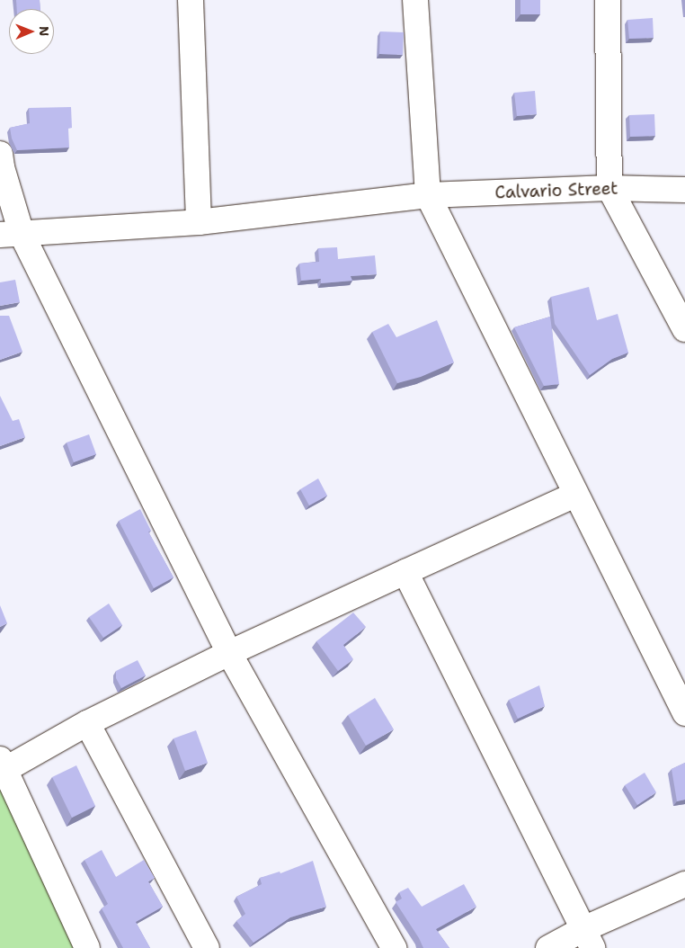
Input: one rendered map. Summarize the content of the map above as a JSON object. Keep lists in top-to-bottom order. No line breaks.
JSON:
{"streets":{"street":["Calvario Street"]},"north":"right"}
